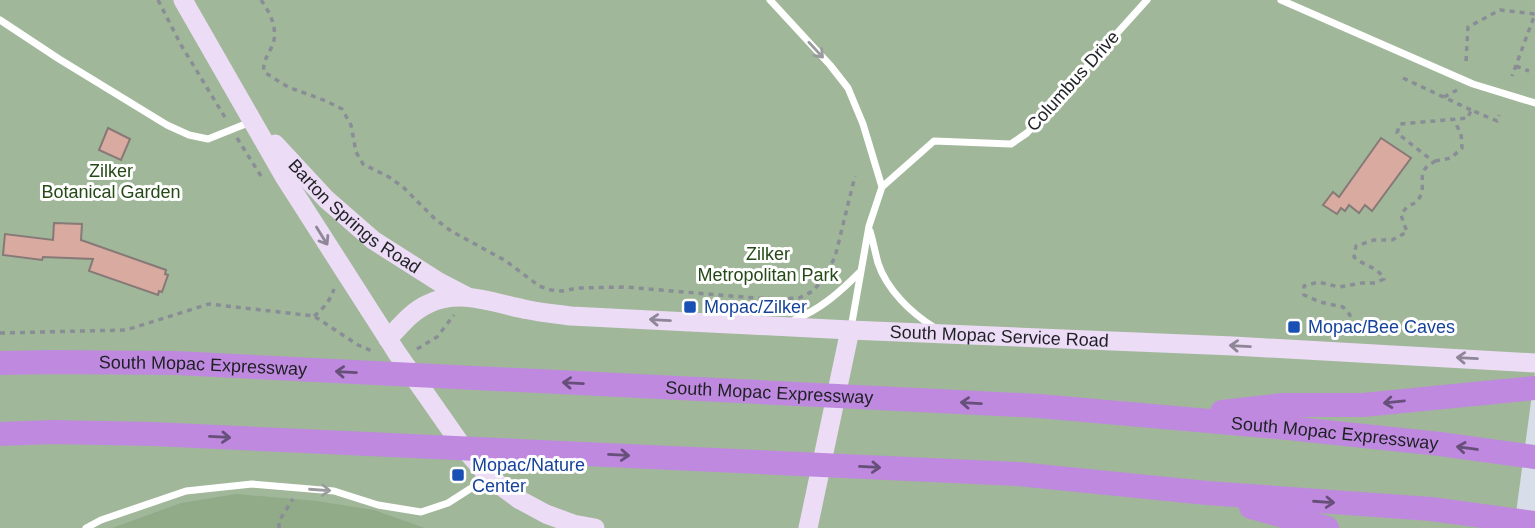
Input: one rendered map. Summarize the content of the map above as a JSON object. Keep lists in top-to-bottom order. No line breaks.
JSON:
{"streets":{"highway":["South Mopac Expressway"],"main road":["Barton Springs Road","South Mopac Service Road"],"lane":["Columbus Drive"]},"crossings":[["Barton Springs Road","South Mopac Service Road"]],"one_way":["South Mopac Service Road"],"parks":["Zilker Botanical Garden","Zilker Metropolitan Park"],"places":{"transit":["Mopac/Zilker","Mopac/Bee Caves","Mopac/Nature Center"]}}
